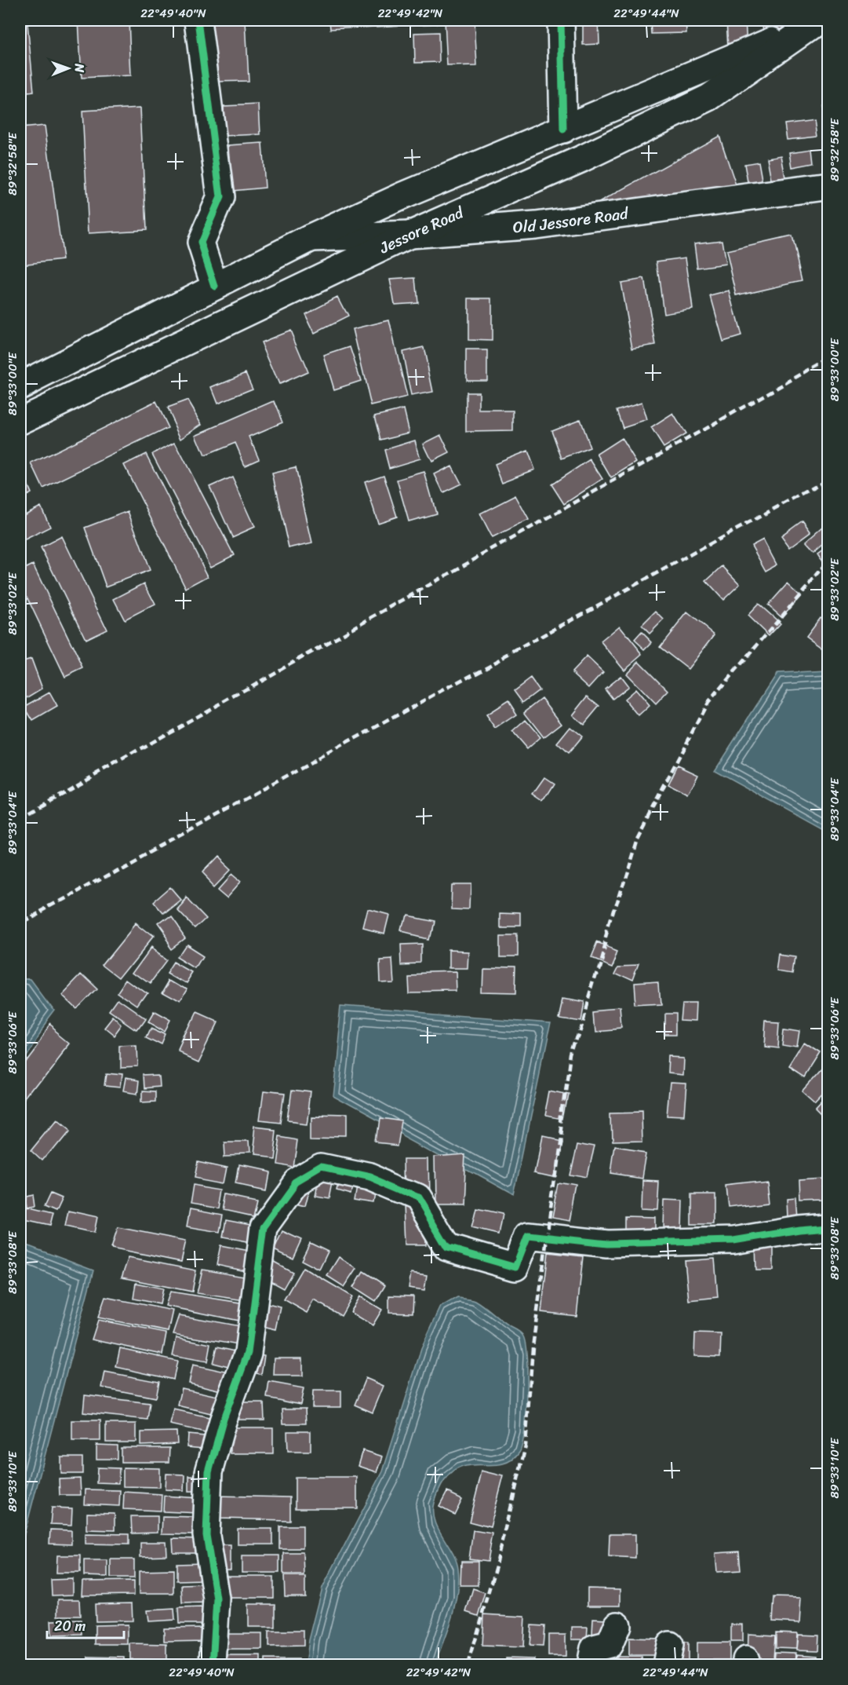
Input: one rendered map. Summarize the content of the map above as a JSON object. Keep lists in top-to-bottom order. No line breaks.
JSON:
{"streets":{"main road":["Old Jessore Road","Jessore Road"]},"crossings":[["Old Jessore Road","Jessore Road"]],"scale_bar":"20 m","north":"right","coordinates":["22°49'40\"N","22°49'42\"N","22°49'44\"N","89°32'58\"E","89°33'00\"E","89°33'02\"E","89°33'04\"E","89°33'06\"E","89°33'08\"E","89°33'10\"E"]}
